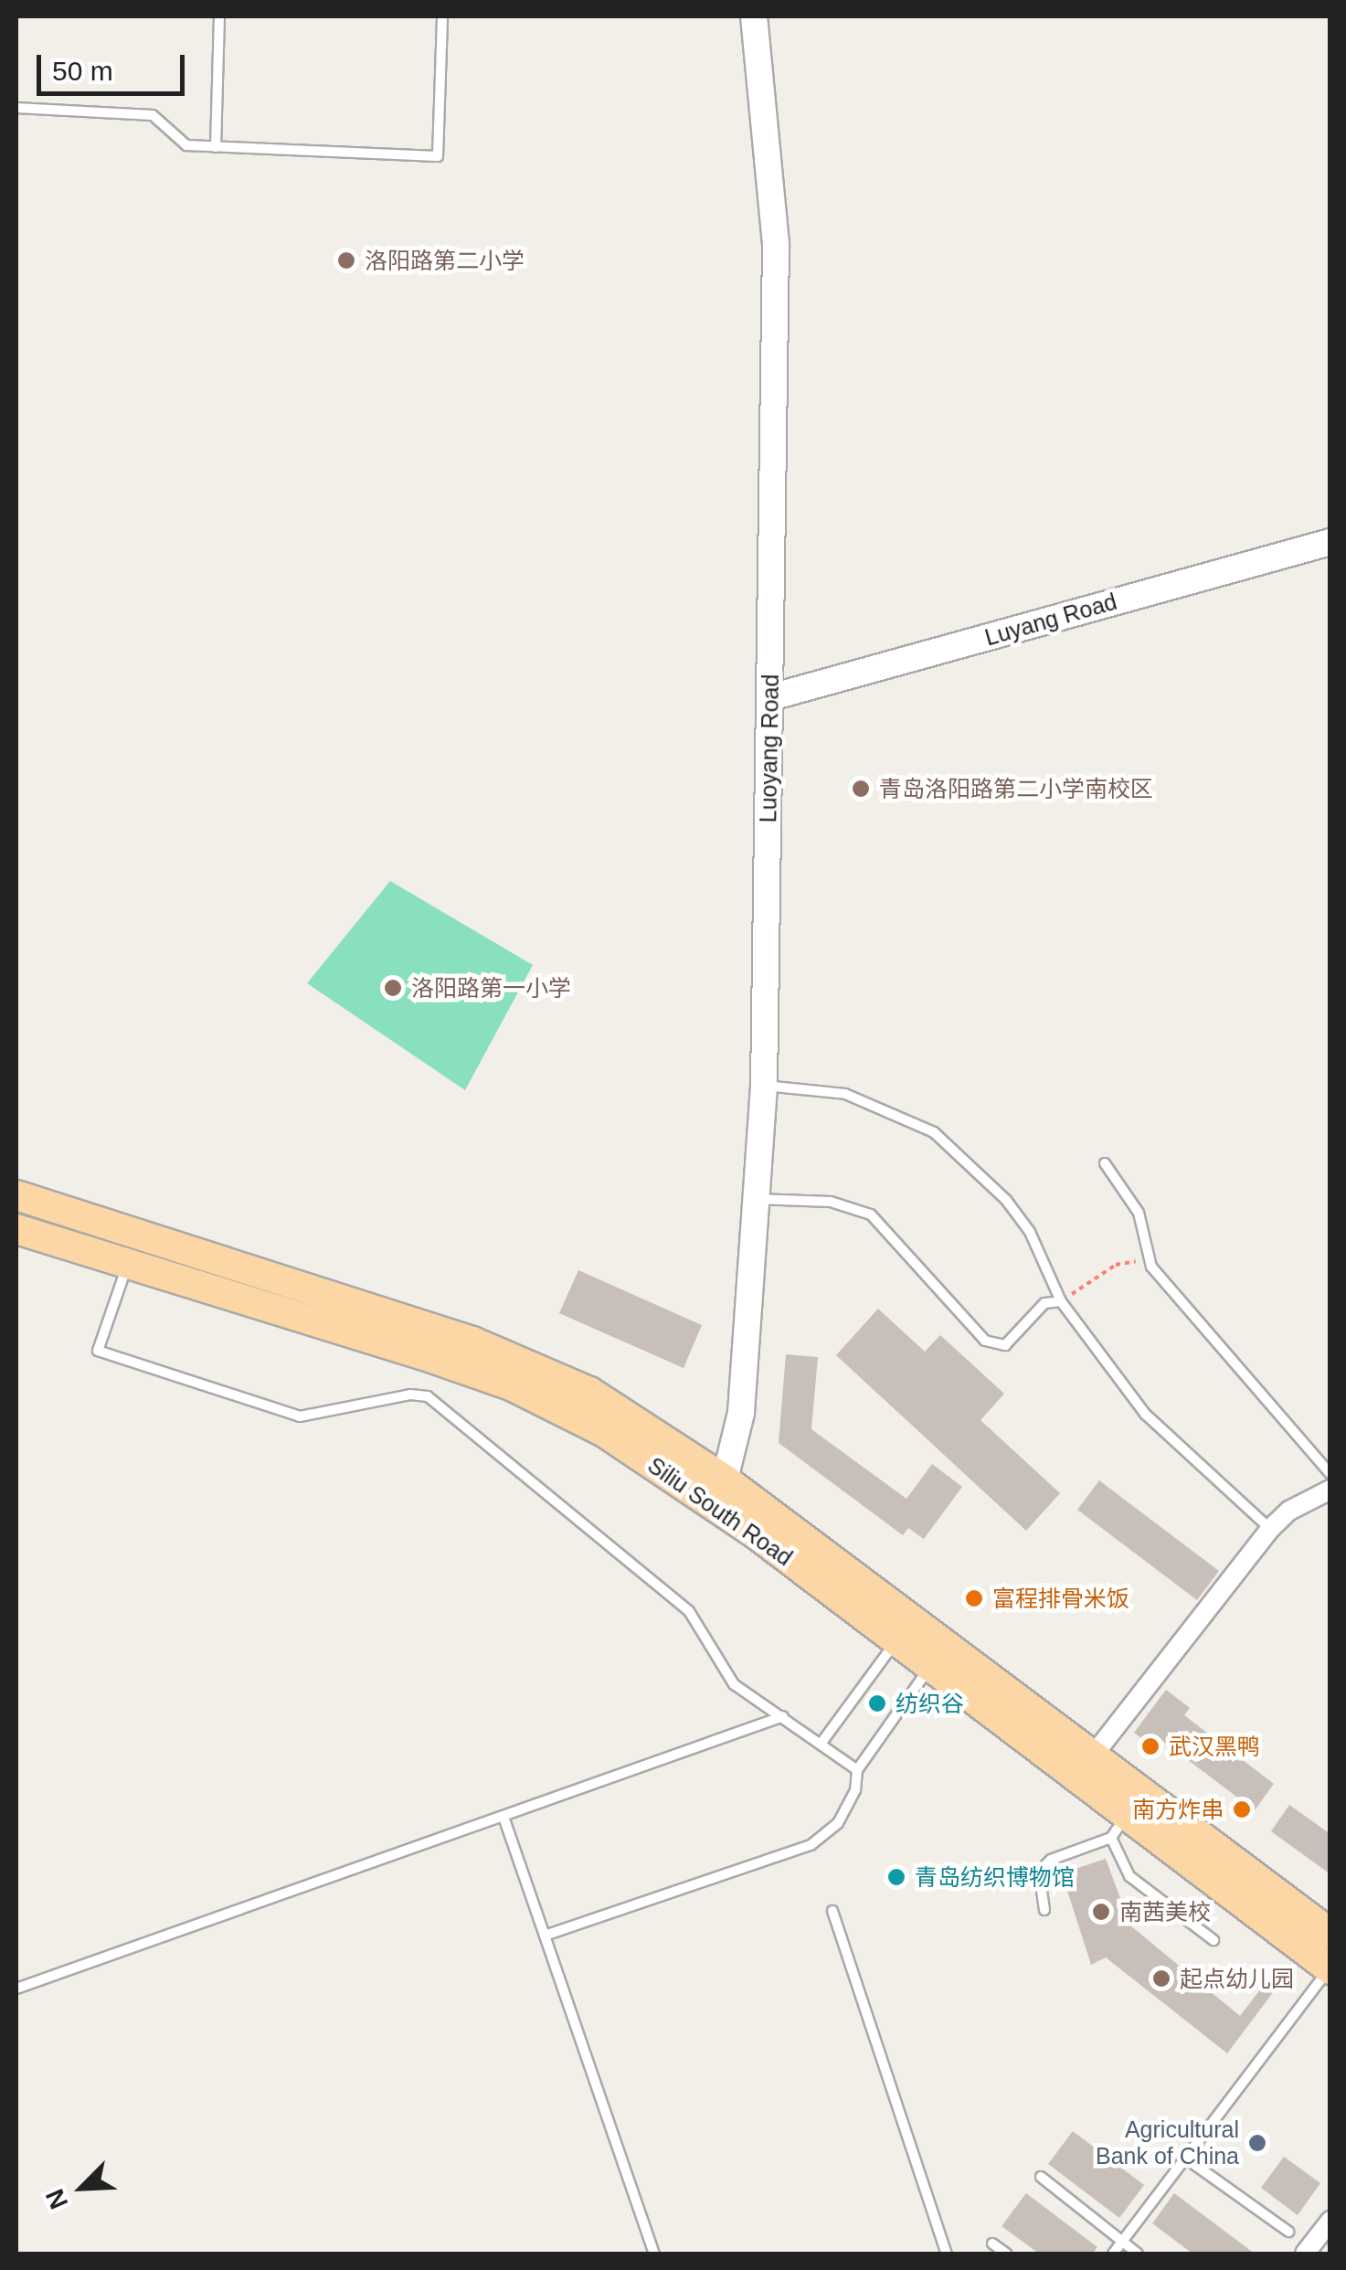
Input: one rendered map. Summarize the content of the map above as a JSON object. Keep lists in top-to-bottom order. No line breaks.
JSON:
{"streets":{"main road":["Siliu South Road"],"street":["Luyang Road","Luoyang Road"]},"crossings":[["Luyang Road","Luoyang Road"],["Luoyang Road","Siliu South Road"]],"places":["洛阳路第二小学","青岛洛阳路第二小学南校区","洛阳路第一小学","富程排骨米饭","纺织谷","武汉黑鸭","南方炸串","青岛纺织博物馆","南茜美校","起点幼儿园","Agricultural Bank of China"],"scale_bar":"50 m","north":"bottom left"}
